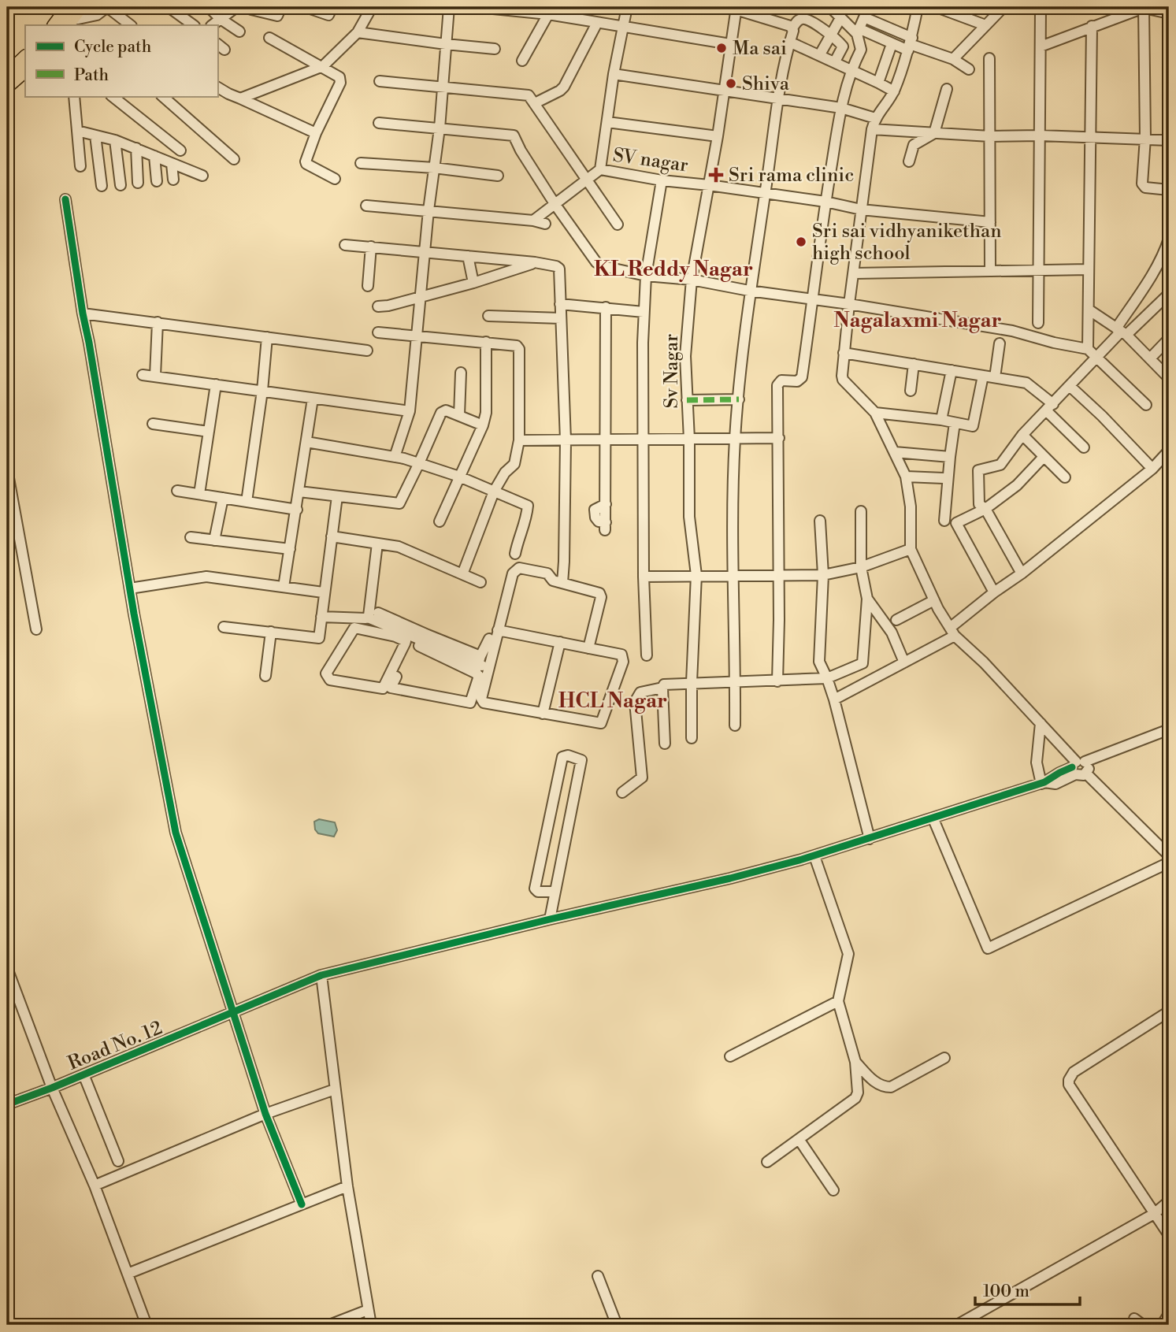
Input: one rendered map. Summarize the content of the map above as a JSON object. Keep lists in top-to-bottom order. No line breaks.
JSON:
{"streets":{"street":["SV nagar","Sv Nagar","Road No. 12"]},"crossings":[["SV nagar","Sv Nagar"]],"districts":["KL Reddy Nagar","Nagalaxmi Nagar","HCL Nagar"],"places":{"other":["Ma sai","Shiva","Sri sai vidhyanikethan high school"],"health":["Sri rama clinic"]},"legend":["Cycle path","Path"],"scale_bar":"100 m"}
